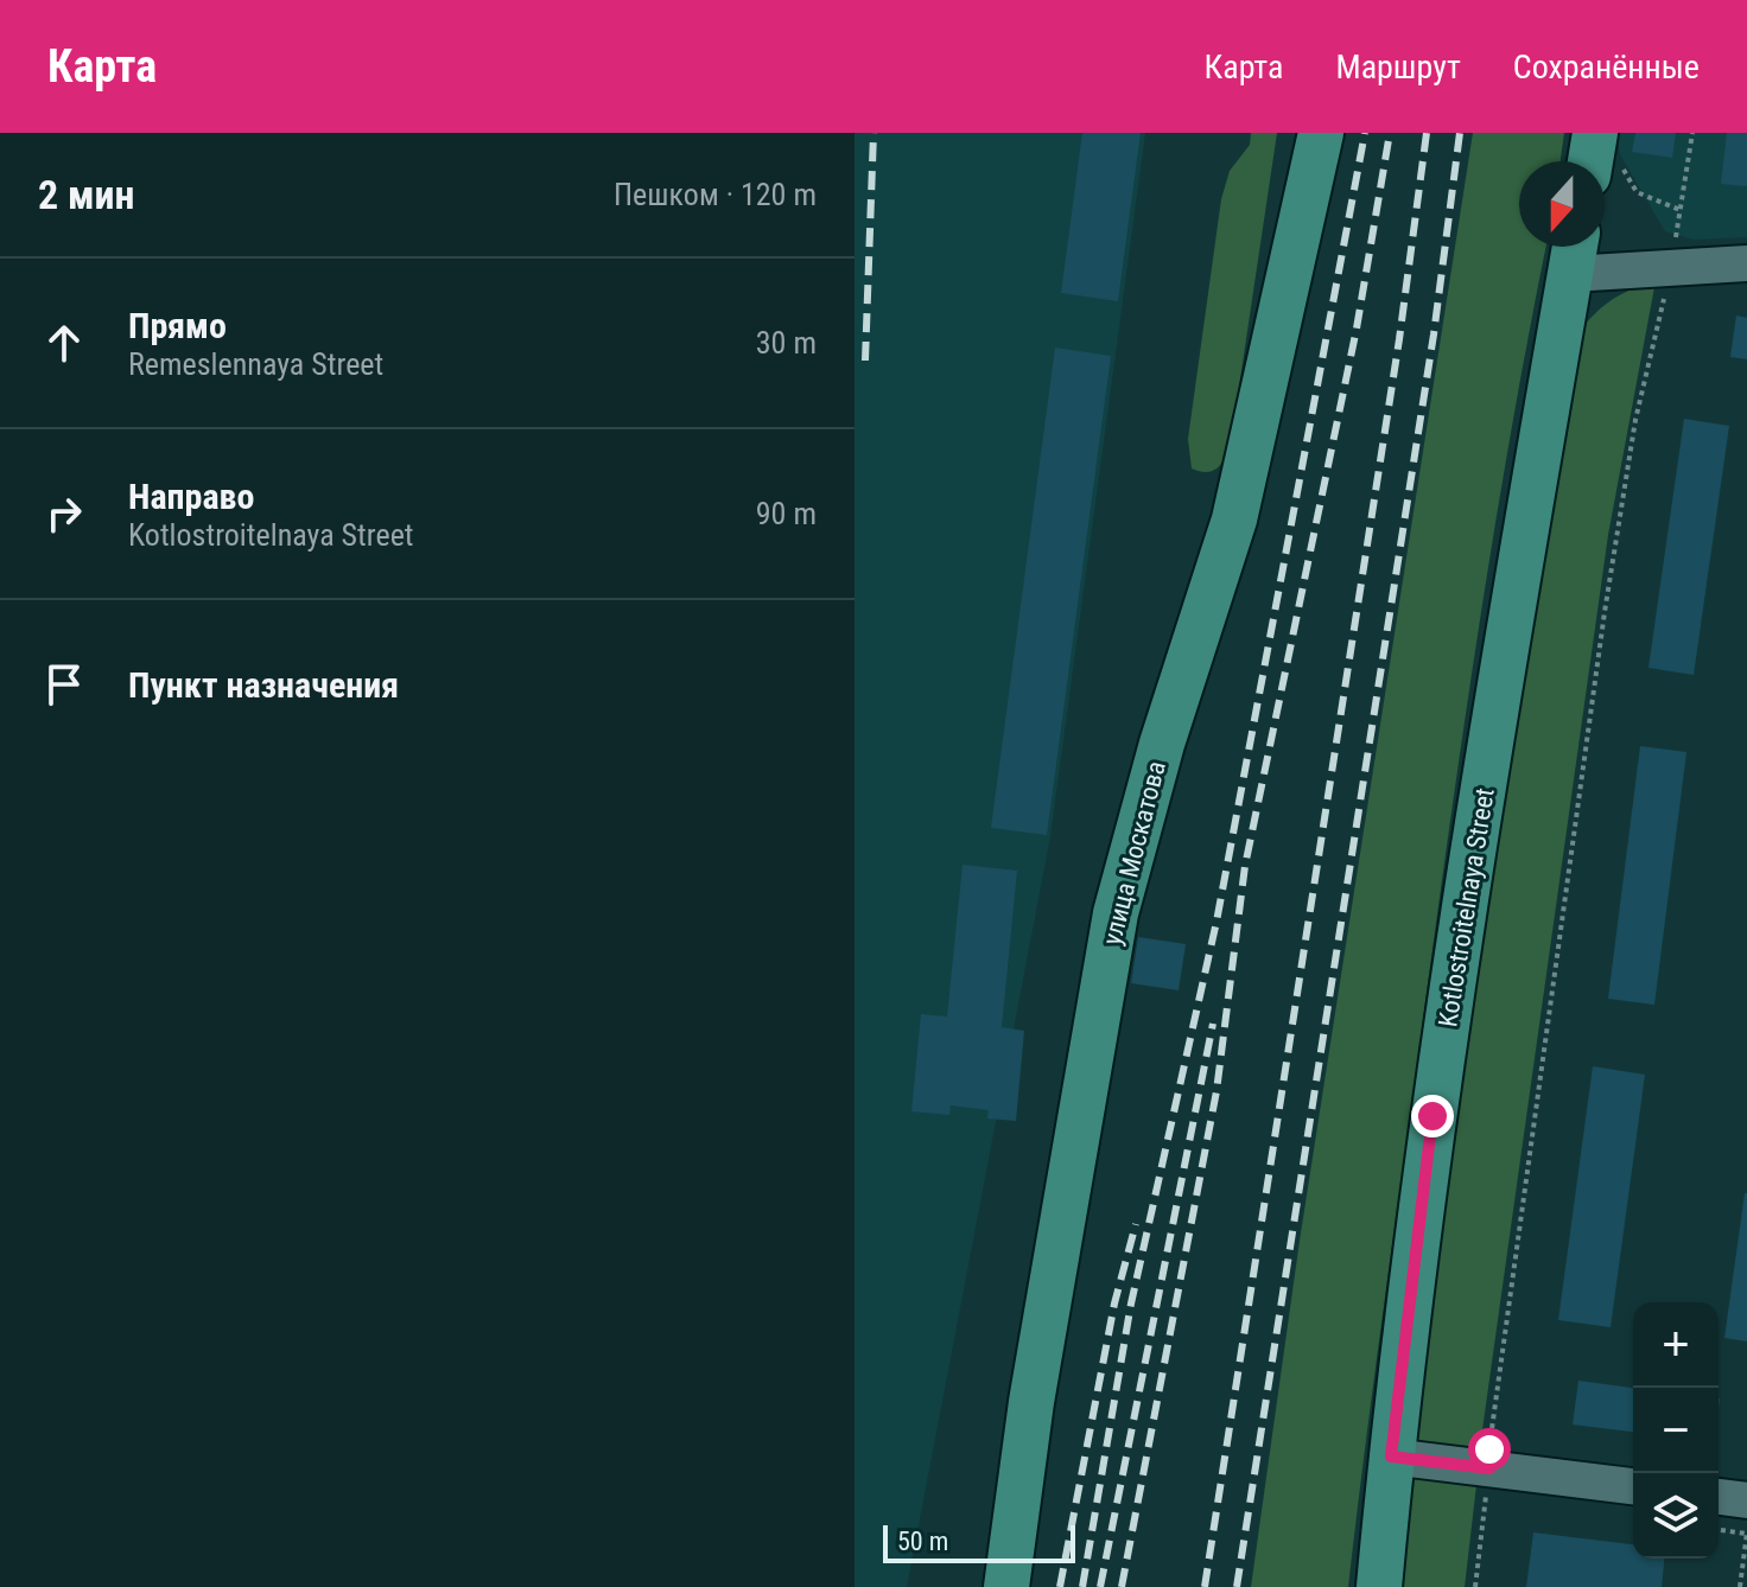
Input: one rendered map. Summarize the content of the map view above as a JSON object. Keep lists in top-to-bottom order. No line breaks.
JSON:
{"streets":{"main road":["улица Москатова","Kotlostroitelnaya Street"]},"scale_bar":"50 m","north":"bottom","page":{"header":"Карта","nav":["Карта","Маршрут","Сохранённые"],"heading":["2 мин","Пешком · 120 m"],"list":[["Прямо","Remeslennaya Street","30 m"],["Направо","Kotlostroitelnaya Street","90 m"],"Пункт назначения"],"map_buttons":["+","−"],"scale":"50 m"}}
